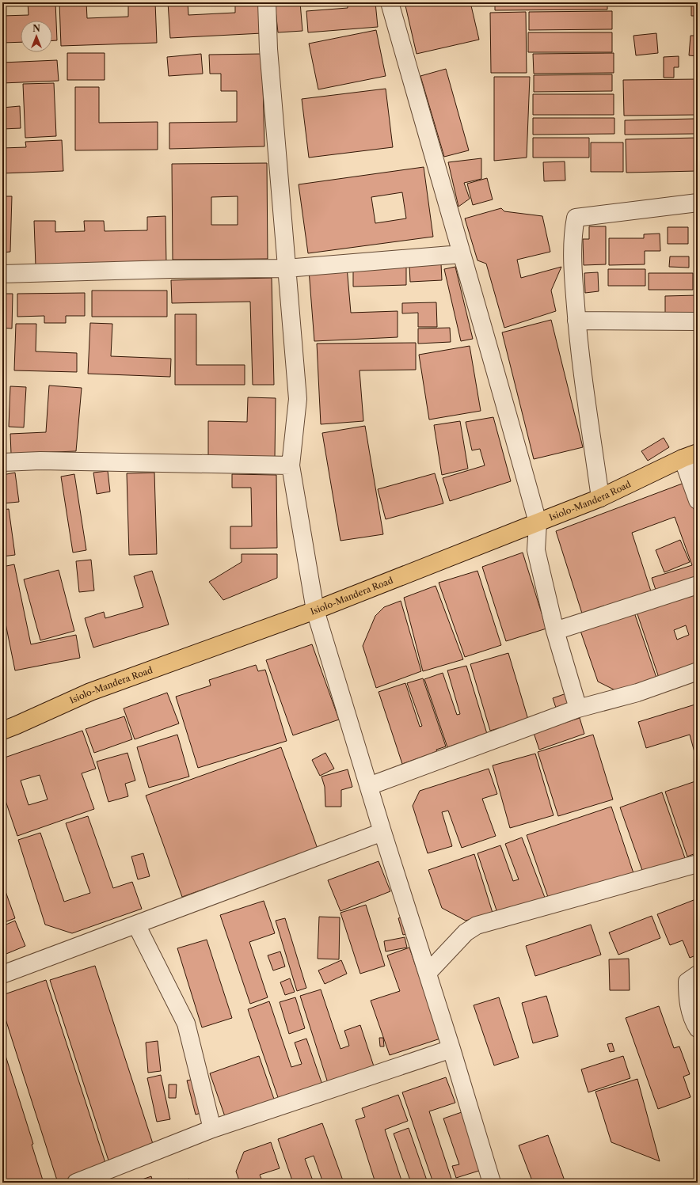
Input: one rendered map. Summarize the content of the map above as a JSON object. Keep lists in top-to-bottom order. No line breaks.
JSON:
{"streets":{"highway":["Isiolo-Mandera Road"]},"north":"top"}
